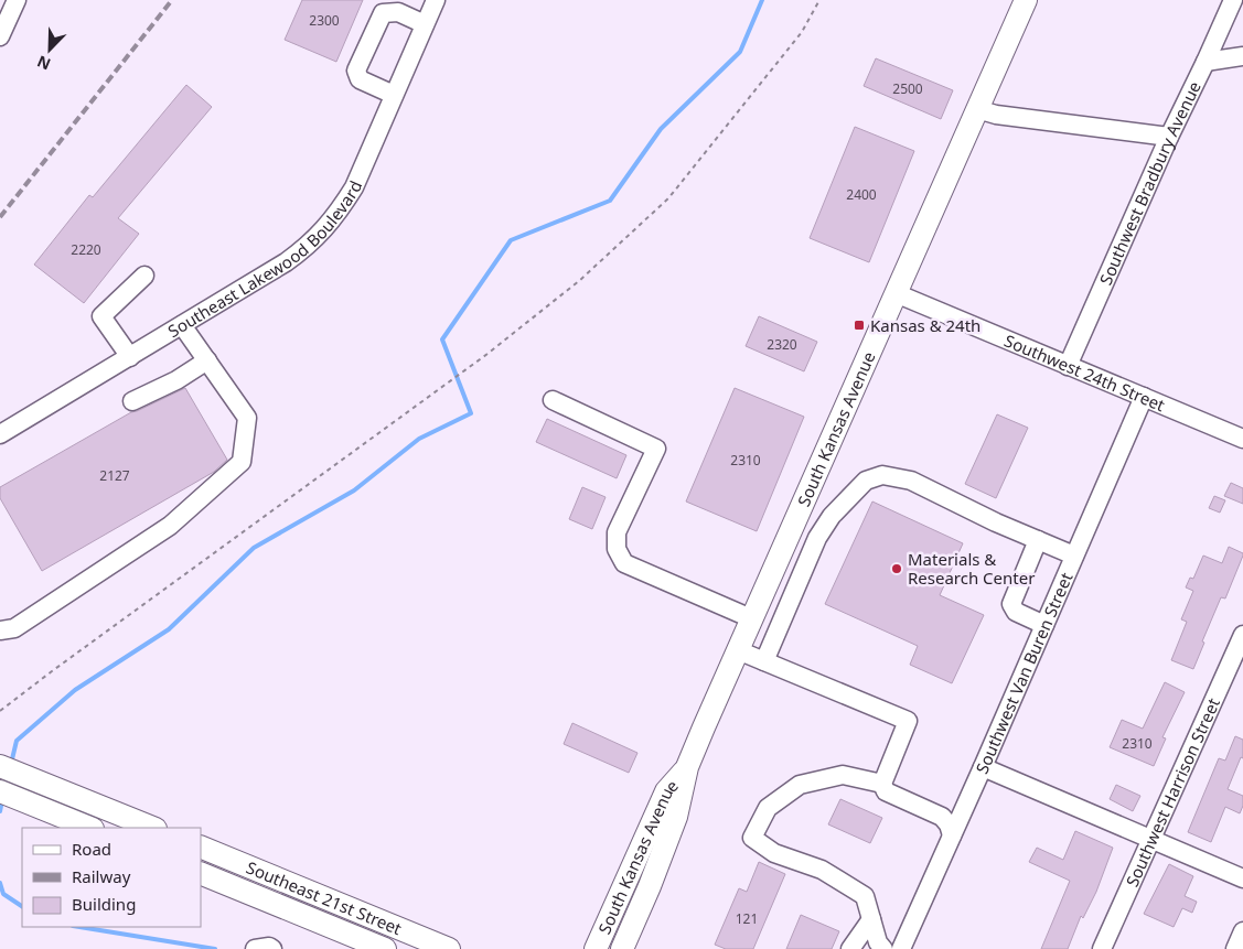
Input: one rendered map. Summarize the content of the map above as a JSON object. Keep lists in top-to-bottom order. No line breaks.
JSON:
{"streets":{"main road":["South Kansas Avenue","Southeast 21st Street"],"street":["Southwest Bradbury Avenue","Southeast Lakewood Boulevard","Southwest 24th Street","Southwest Van Buren Street","Southwest Harrison Street"]},"crossings":[["Southwest Bradbury Avenue","Southwest 24th Street"],["Southwest 24th Street","South Kansas Avenue"],["Southwest 24th Street","Southwest Van Buren Street"]],"places":{"transit":["Kansas & 24th"],"other":["Materials & Research Center"]},"house_numbers":["2300","2500","2400","2220","2320","2310","2127","2310","121"],"legend":["Road","Railway","Building"],"north":"bottom left"}
